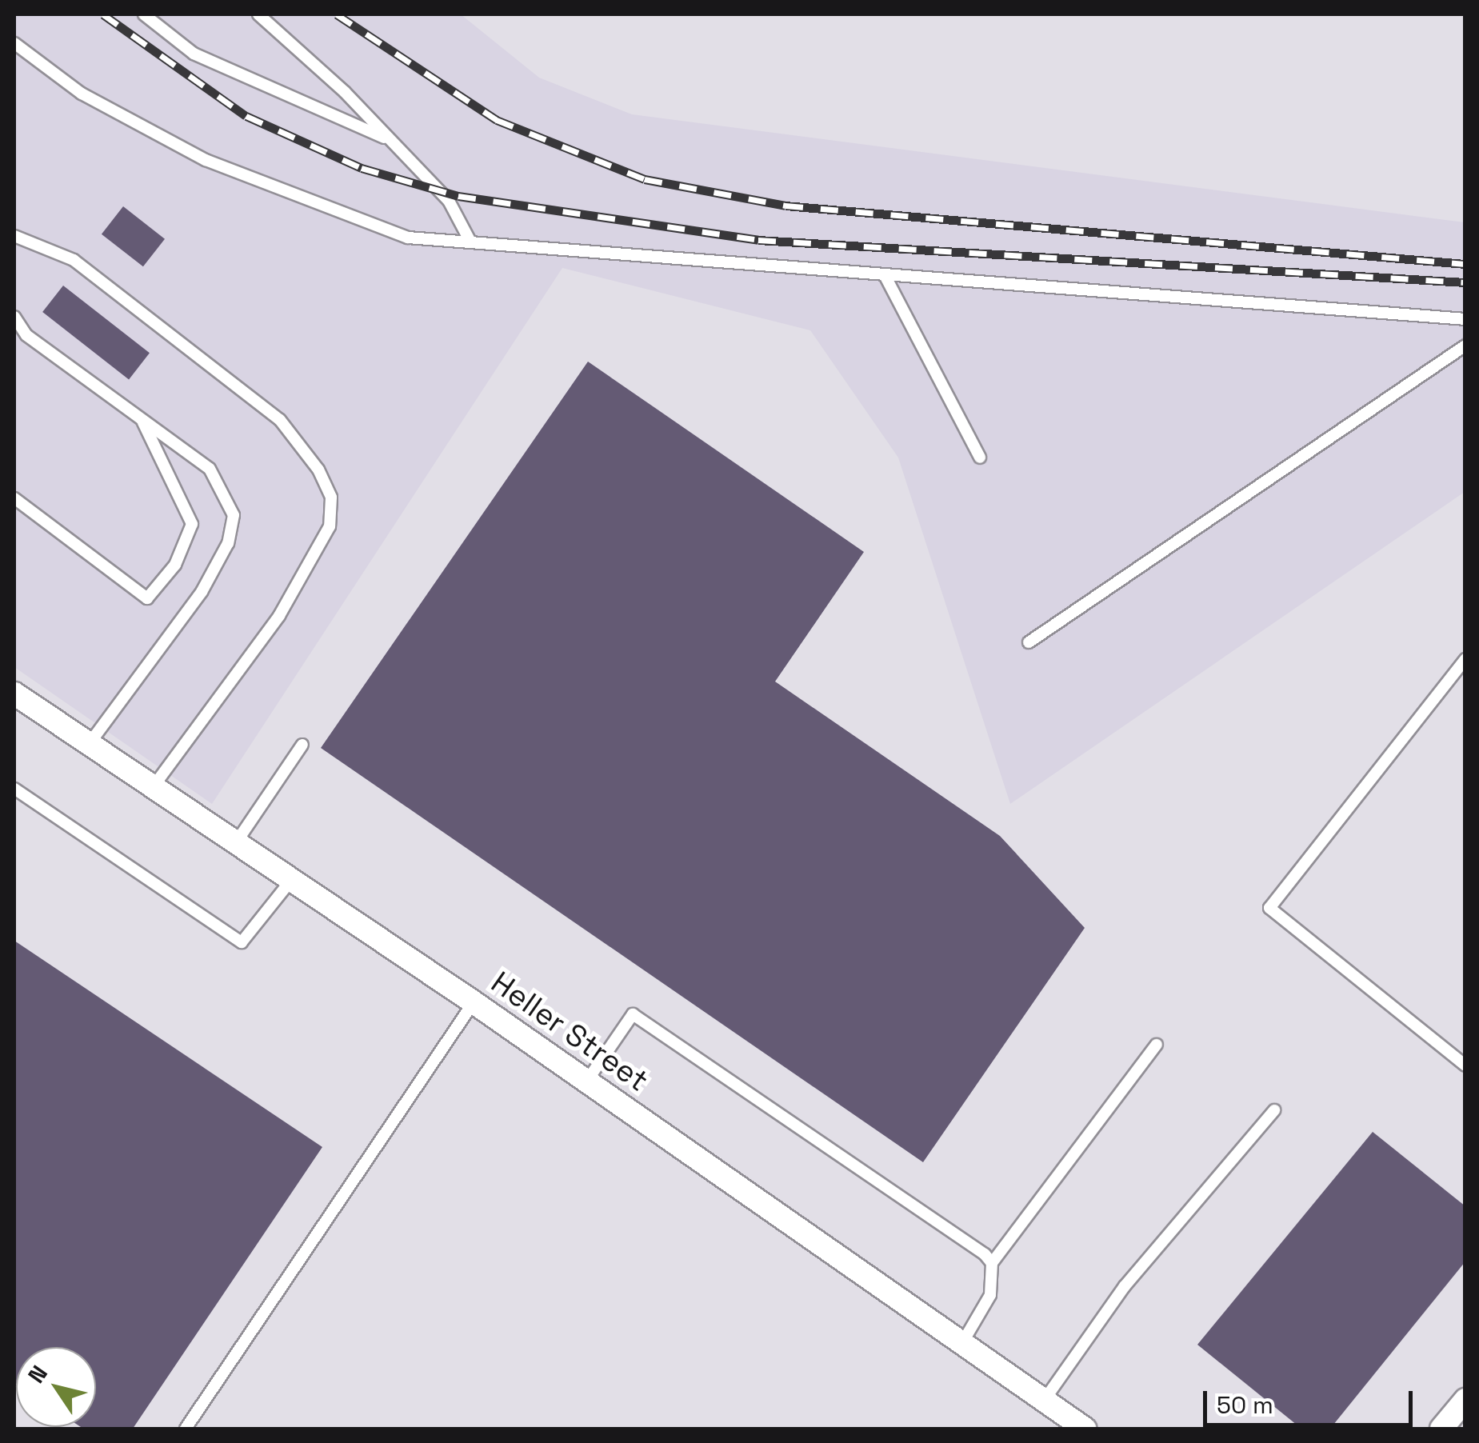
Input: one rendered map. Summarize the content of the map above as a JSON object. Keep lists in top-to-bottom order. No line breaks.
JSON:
{"streets":{"street":["Heller Street"]},"scale_bar":"50 m","north":"top left"}
